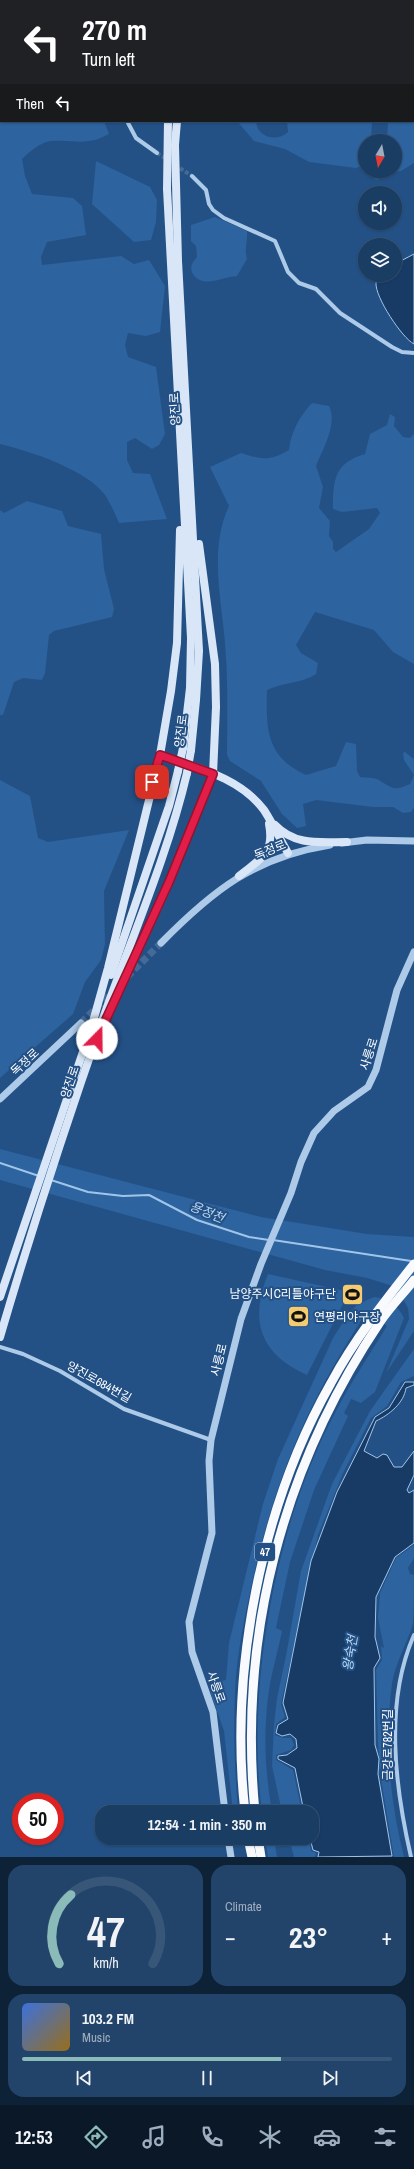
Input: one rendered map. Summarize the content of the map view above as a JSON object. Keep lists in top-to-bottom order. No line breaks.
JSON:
{"streets":{"highway":["47"],"main road":["양진로"],"street":["독정로","사릉로","양진로684번길","금강로782번길"]},"crossings":[["사릉로","양진로684번길"]],"water":["용정천","왕숙천"],"places":{"sports":["남양주시C리틀야구단","연평리야구장"]},"north":"bottom","page":{"turn":["270 m","Turn left"],"then":"Then","limit":"50","trip":"12:54 · 1 min · 350 m","tile":"Climate","heat":["−","23°","+"],"song":["103.2 FM","Music"],"tabs":"12:53","gauge":["47","km/h"]}}
